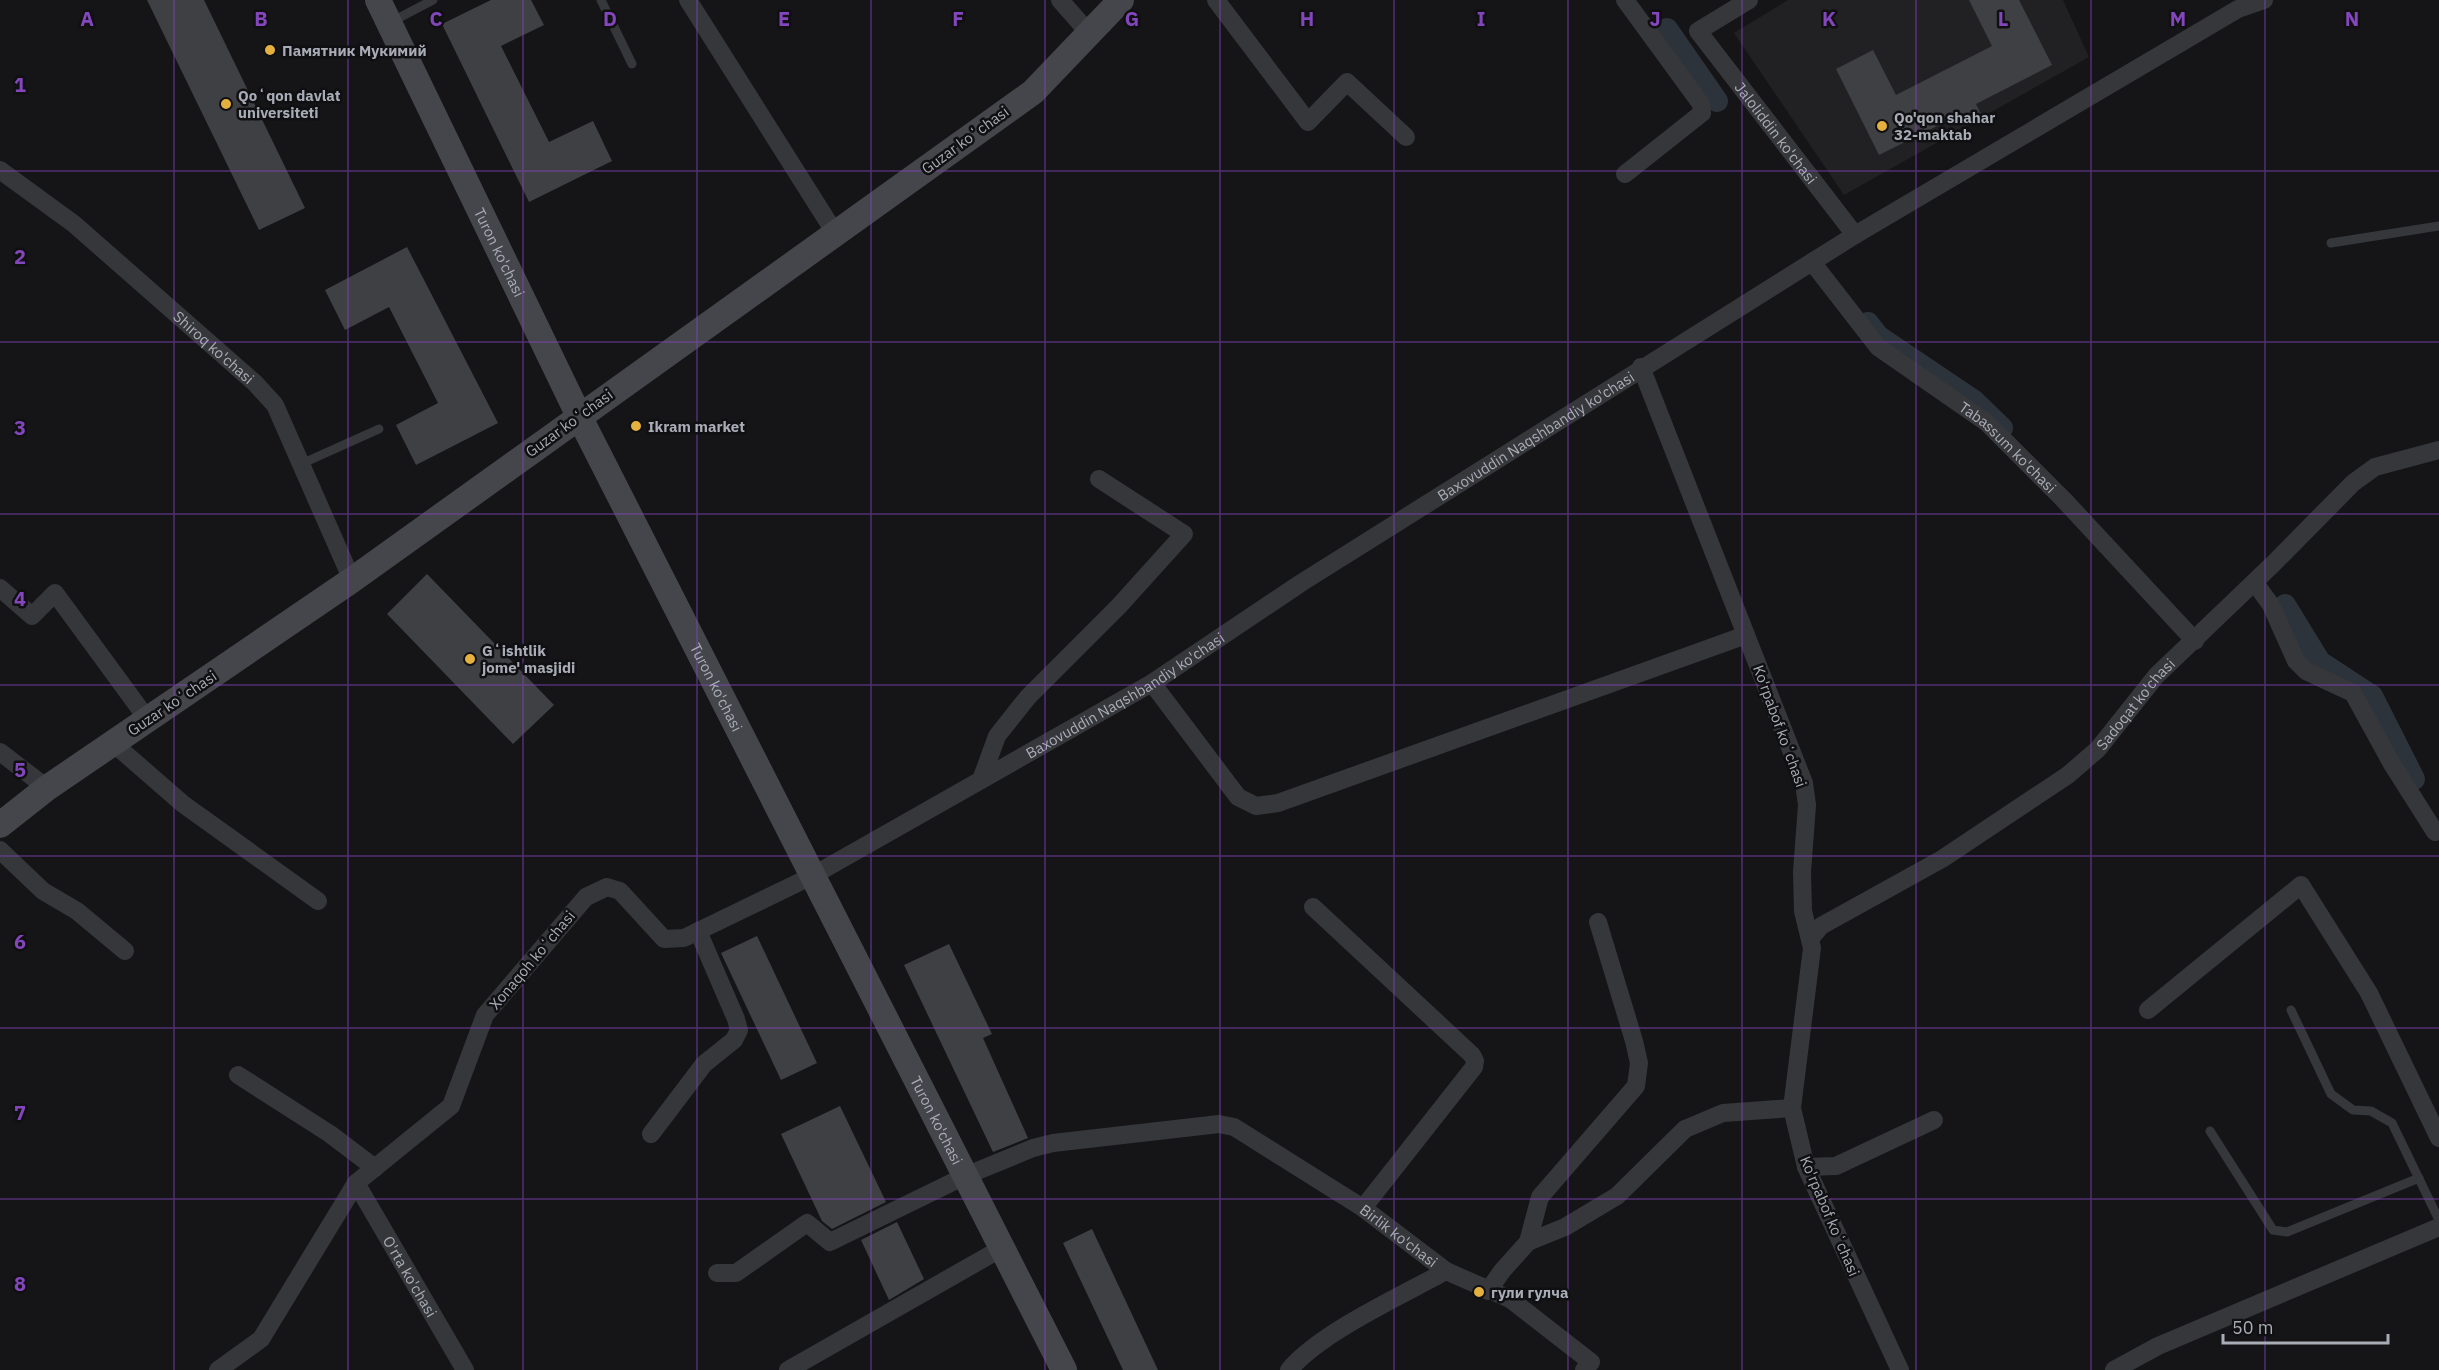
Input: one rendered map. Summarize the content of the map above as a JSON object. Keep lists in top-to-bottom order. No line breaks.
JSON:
{"streets":{"main road":["Guzar koʻchasi","Turon ko'chasi"],"street":["Jaloliddin ko'chasi","Shiroq ko'chasi","Baxovuddin Naqshbandiy ko'chasi","Tabassum ko'chasi","Sadoqat ko'chasi","Ko'rpabof koʻchasi","Xonaqoh koʻchasi","Birlik ko'chasi","O'rta ko'chasi"]},"crossings":[["Jaloliddin ko'chasi","Baxovuddin Naqshbandiy ko'chasi"],["Guzar koʻchasi","Turon ko'chasi"],["Guzar koʻchasi","Shiroq ko'chasi"],["Turon ko'chasi","Baxovuddin Naqshbandiy ko'chasi"],["Turon ko'chasi","Xonaqoh koʻchasi"],["Turon ko'chasi","Birlik ko'chasi"],["Baxovuddin Naqshbandiy ko'chasi","Tabassum ko'chasi"],["Baxovuddin Naqshbandiy ko'chasi","Ko'rpabof koʻchasi"],["Baxovuddin Naqshbandiy ko'chasi","Xonaqoh koʻchasi"],["Tabassum ko'chasi","Sadoqat ko'chasi"],["Sadoqat ko'chasi","Ko'rpabof koʻchasi"],["Xonaqoh koʻchasi","O'rta ko'chasi"]],"places":["Памятник Мукимий","Qoʻqon davlat universiteti","Qo'qon shahar 32-maktab","Ikram market","Gʻishtlik jome' masjidi","гули гулча"],"scale_bar":"50 m","grid":{"columns":["A","B","C","D","E","F","G","H","I","J","K","L","M","N"],"rows":["1","2","3","4","5","6","7","8"]}}
